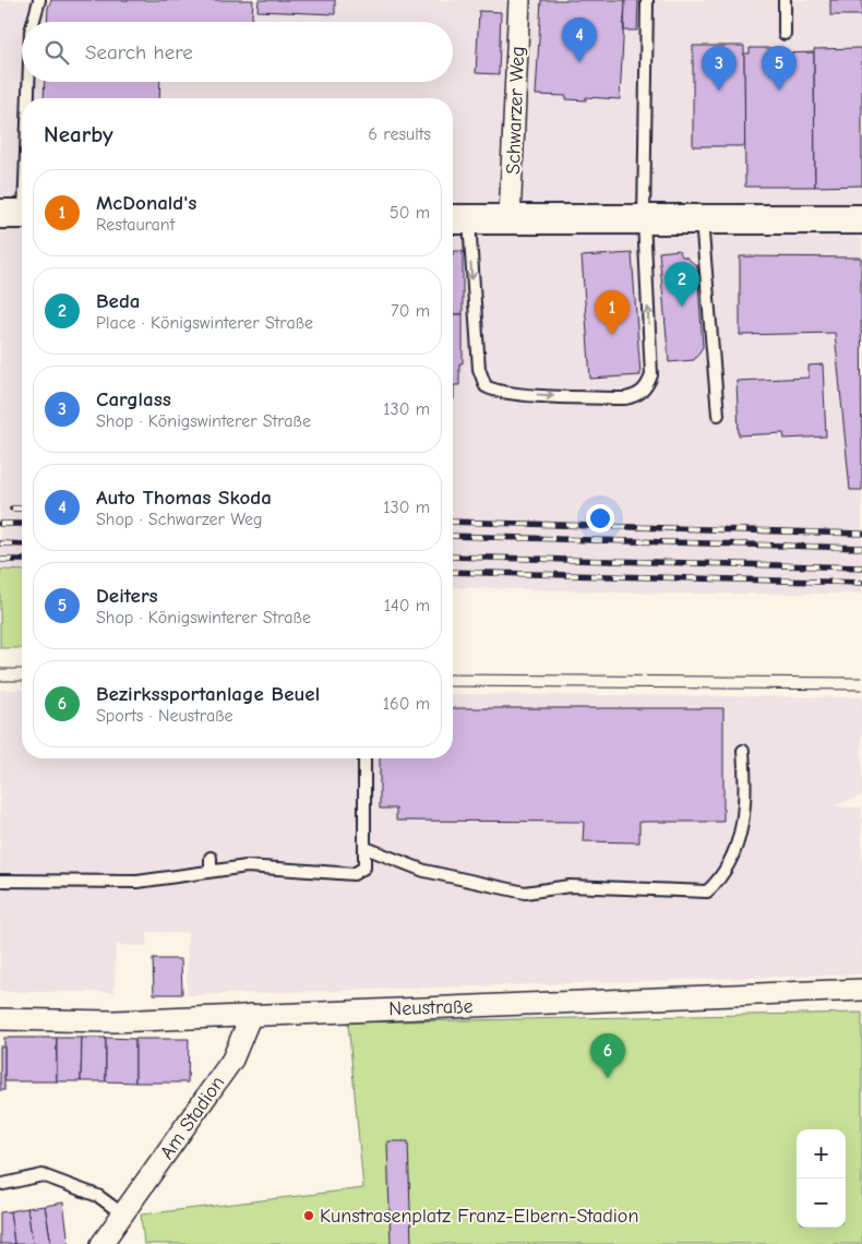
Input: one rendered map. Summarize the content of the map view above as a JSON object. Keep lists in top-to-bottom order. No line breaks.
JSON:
{"streets":{"street":["Schwarzer Weg","Neustraße","Am Stadion"]},"crossings":[["Neustraße","Am Stadion"]],"places":["Kunstrasenplatz Franz-Elbern-Stadion"],"page":{"pins":["4","3","5","2","1","6"],"search":"Search here","heading":["Nearby","6 results"],"list":[{"mark":"1","name":"McDonald's","note":"Restaurant","value":"50 m"},{"mark":"2","name":"Beda","note":"Place · Königswinterer Straße","value":"70 m"},{"mark":"3","name":"Carglass","note":"Shop · Königswinterer Straße","value":"130 m"},{"mark":"4","name":"Auto Thomas Skoda","note":"Shop · Schwarzer Weg","value":"130 m"},{"mark":"5","name":"Deiters","note":"Shop · Königswinterer Straße","value":"140 m"},{"mark":"6","name":"Bezirkssportanlage Beuel","note":"Sports · Neustraße","value":"160 m"}],"map_buttons":["+","−"]}}
